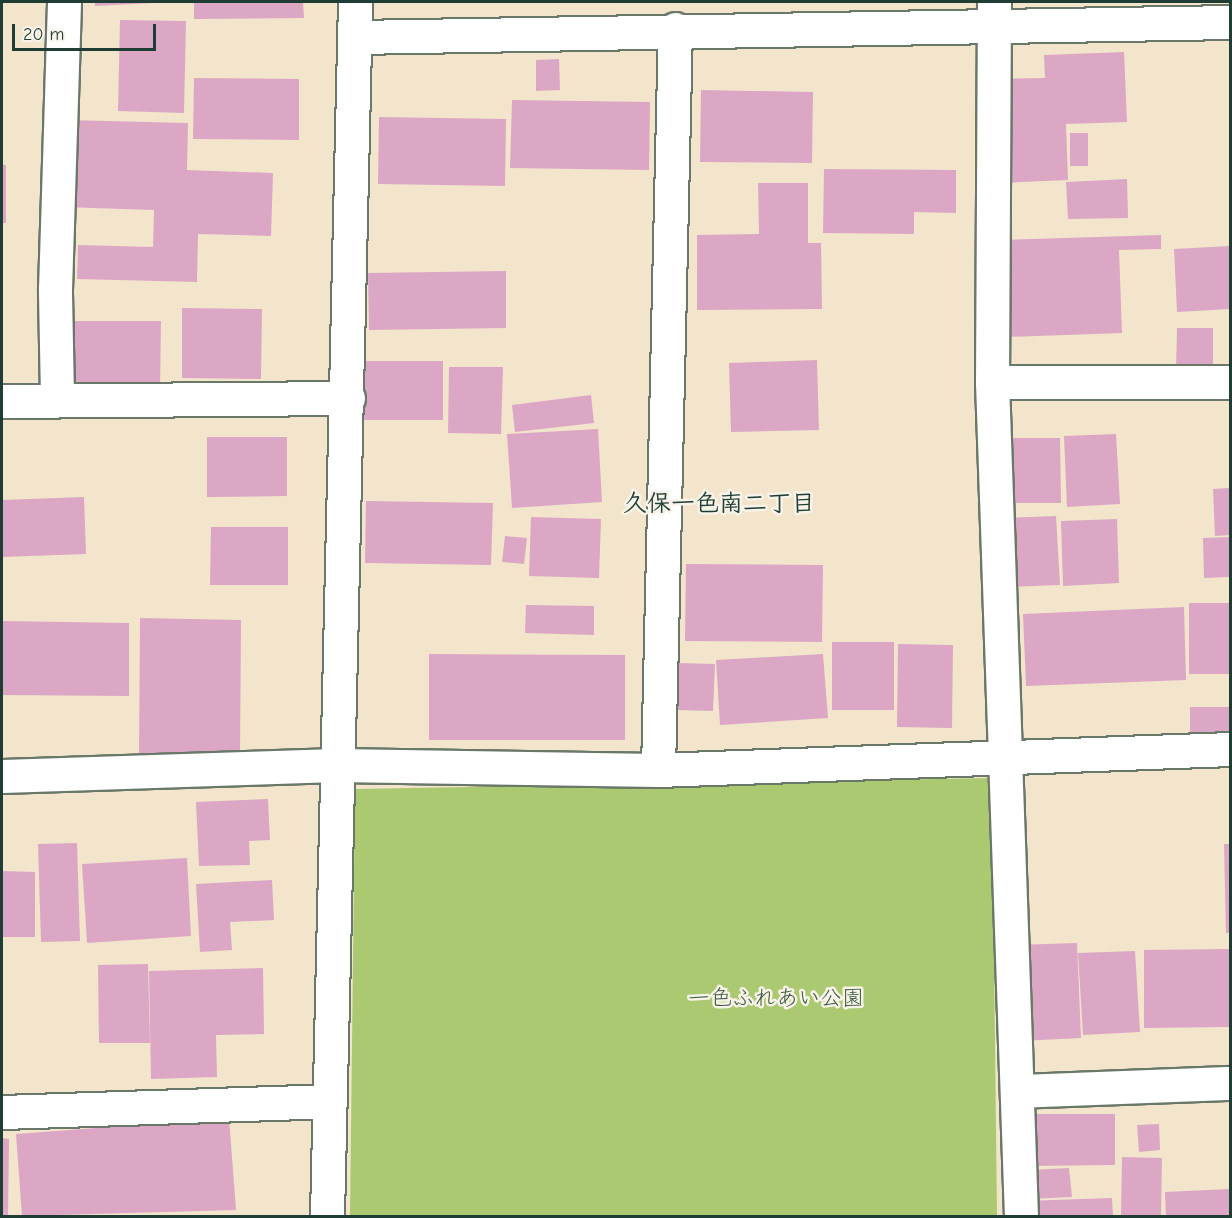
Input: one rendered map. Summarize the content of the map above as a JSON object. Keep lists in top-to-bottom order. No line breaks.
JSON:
{"districts":["久保一色南二丁目"],"parks":["一色ふれあい公園"],"scale_bar":"20 m"}
